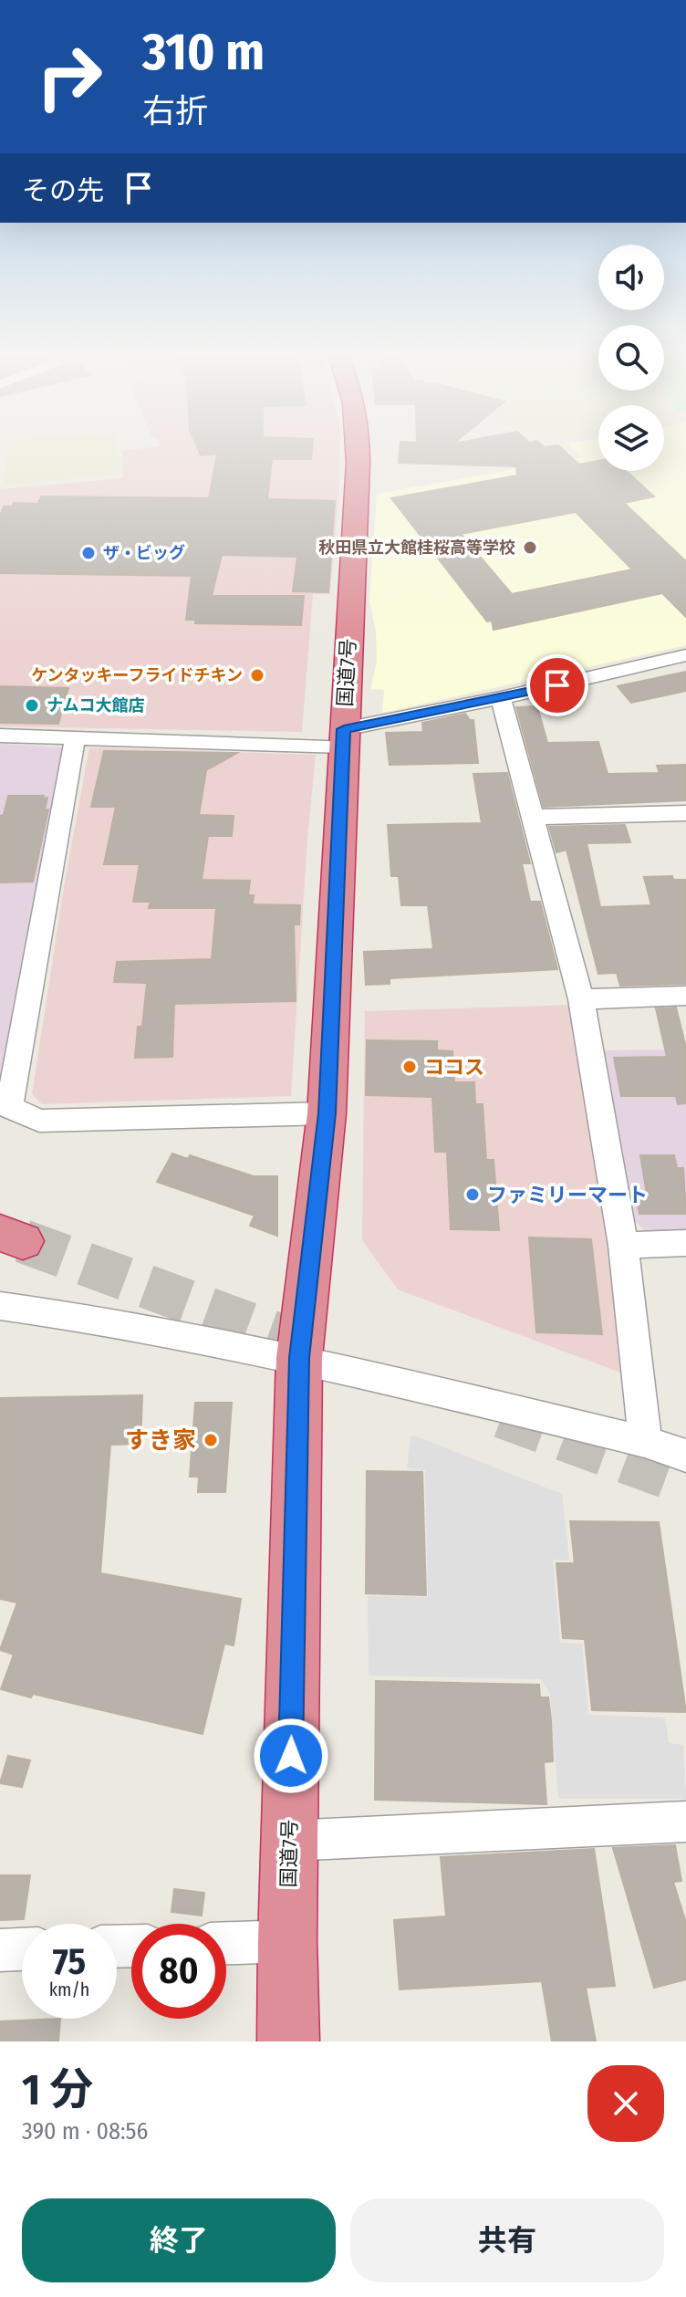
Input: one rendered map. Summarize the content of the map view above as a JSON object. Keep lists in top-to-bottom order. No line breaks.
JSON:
{"streets":{"highway":["国道7号"]},"places":["秋田県立大館桂桜高等学校","ザ・ビッグ","ケンタッキーフライドチキン","ナムコ大館店","ココス","ファミリーマート","すき家"],"page":{"turn":["310 m","右折"],"then":"その先","speed":"75 km/h","limit":"80","heading":["1 分","390 m · 08:56"],"buttons":["終了","共有"]}}
